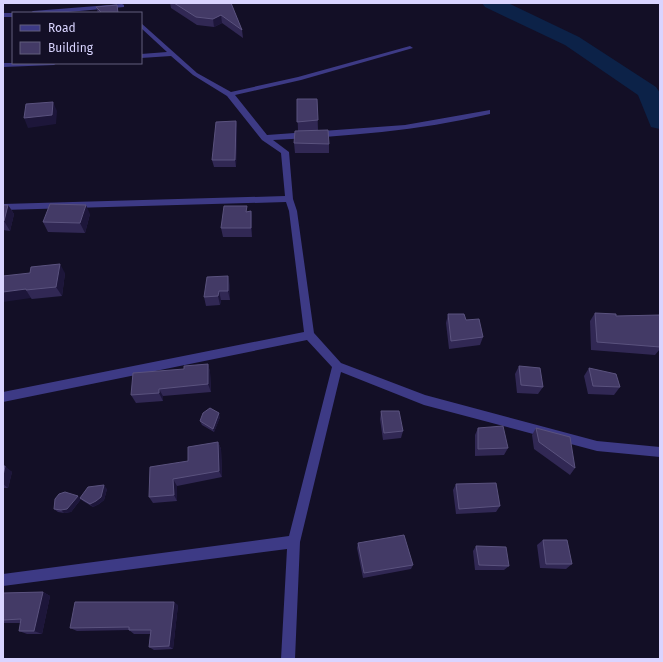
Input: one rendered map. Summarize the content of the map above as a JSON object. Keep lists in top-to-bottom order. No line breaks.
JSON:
{"legend":["Road","Building"]}
